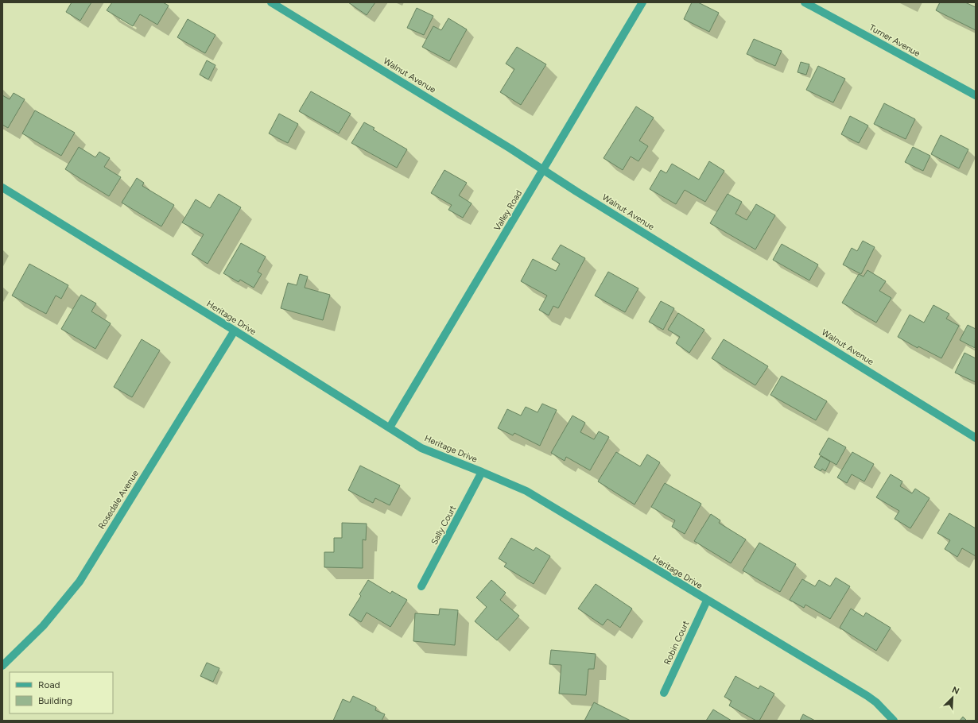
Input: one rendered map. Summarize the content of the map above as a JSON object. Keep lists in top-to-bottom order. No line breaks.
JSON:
{"streets":{"street":["Turner Avenue","Walnut Avenue","Valley Road","Heritage Drive","Rosedale Avenue","Sally Court","Robin Court"]},"crossings":[["Walnut Avenue","Valley Road"],["Valley Road","Heritage Drive"],["Heritage Drive","Rosedale Avenue"],["Heritage Drive","Sally Court"],["Heritage Drive","Robin Court"]],"legend":["Road","Building"],"north":"top right"}
